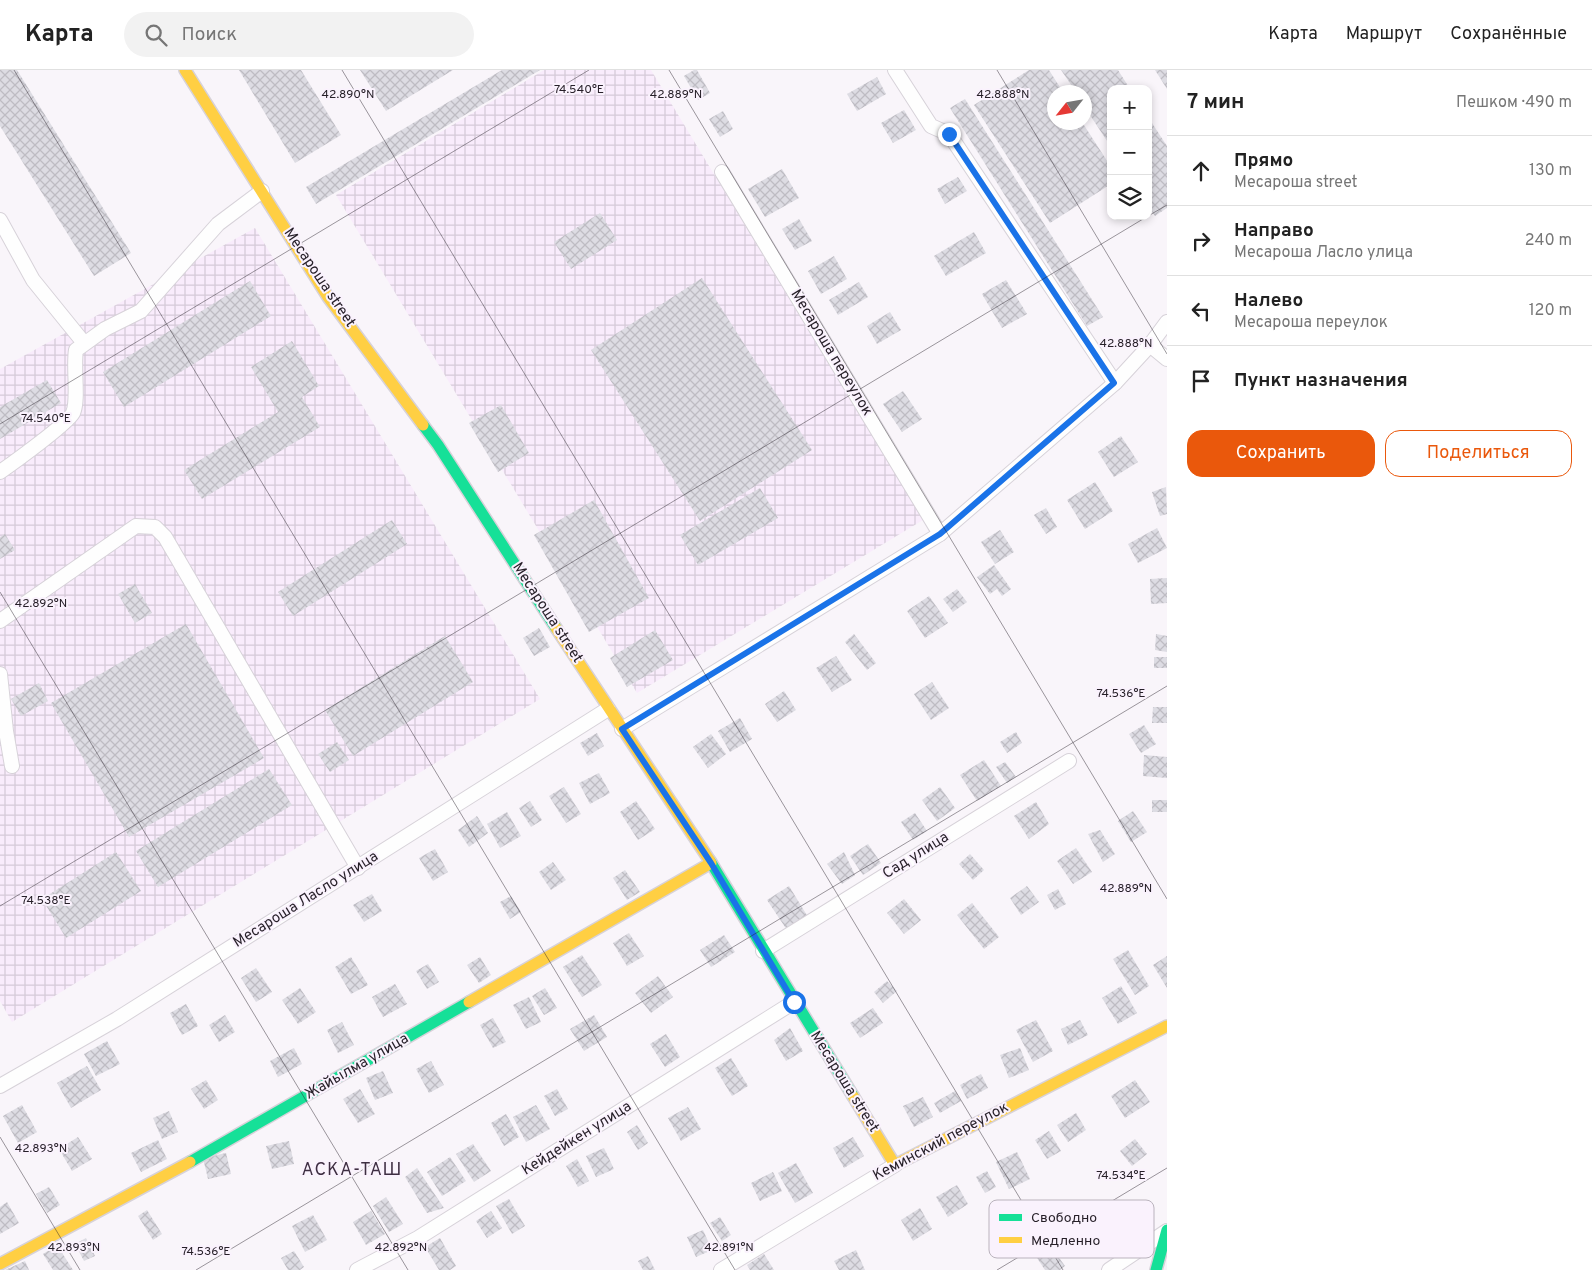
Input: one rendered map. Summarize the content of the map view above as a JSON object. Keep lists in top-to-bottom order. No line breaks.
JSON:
{"streets":{"street":["Месароша street","Месароша переулок","Сад улица","Месароша Ласло улица","Жайылма улица","Кейдейкен улица","Кеминский переулок"]},"crossings":[["Месароша street","Сад улица"],["Месароша street","Месароша Ласло улица"],["Месароша street","Жайылма улица"],["Месароша street","Кейдейкен улица"],["Месароша street","Кеминский переулок"]],"districts":["АСКА-ТАШ"],"legend":["Свободно","Медленно"],"north":"bottom left","page":{"header":"Карта","search":"Поиск","nav":["Карта","Маршрут","Сохранённые"],"heading":["7 мин","Пешком · 490 m"],"map_buttons":["+","−"],"list":[["Прямо","Месароша street","130 m"],["Направо","Месароша Ласло улица","240 m"],["Налево","Месароша переулок","120 m"],"Пункт назначения"],"buttons":["Сохранить","Поделиться"]},"coordinates":["74.540°E","42.890°N","42.889°N","42.888°N","42.892°N","74.536°E","74.538°E","42.893°N","74.534°E","42.891°N"]}
